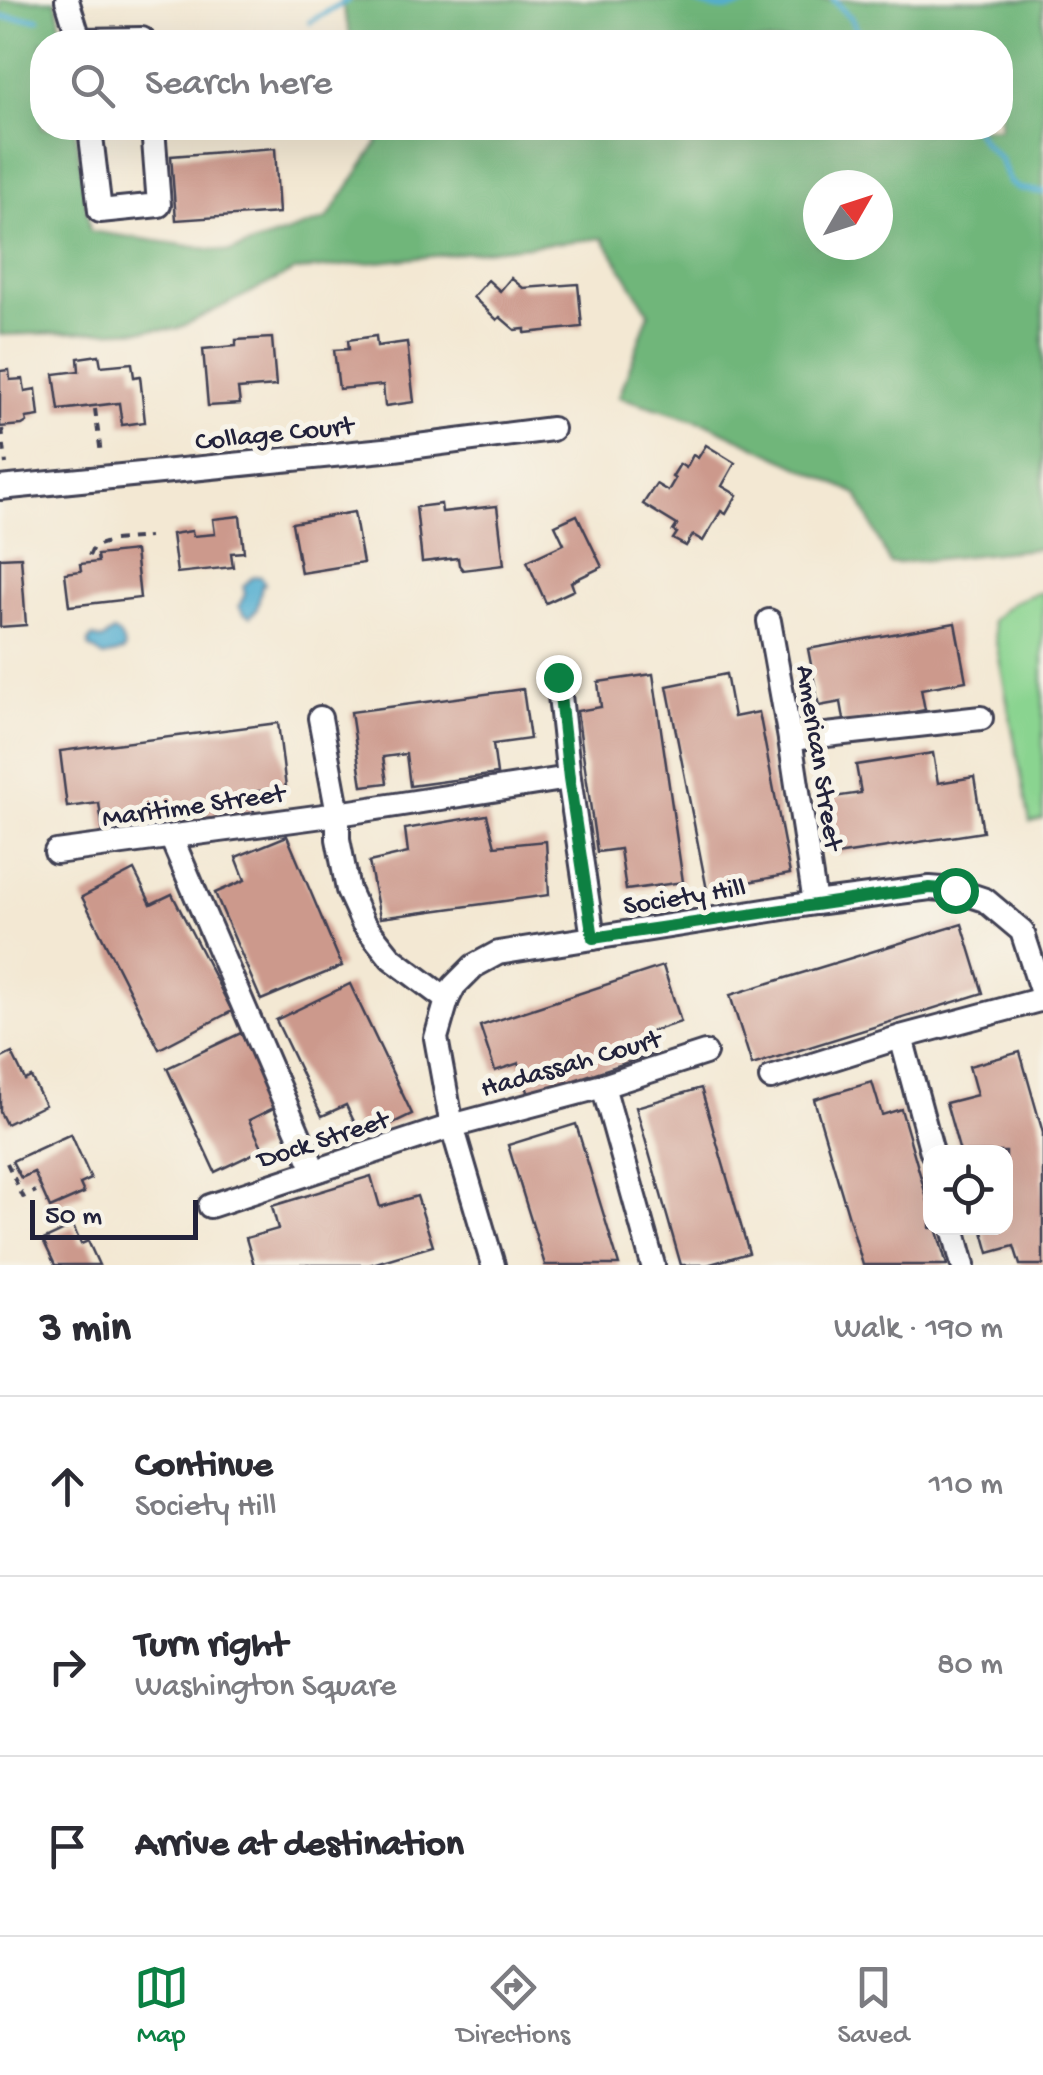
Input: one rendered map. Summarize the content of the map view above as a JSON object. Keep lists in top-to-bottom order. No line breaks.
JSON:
{"streets":{"street":["Collage Court","American Street","Maritime Street","Society Hill","Hadassah Court","Dock Street"]},"crossings":[["American Street","Society Hill"],["Hadassah Court","Dock Street"]],"scale_bar":"50 m","north":"top right","page":{"search":"Search here","scale":"50 m","heading":["3 min","Walk · 190 m"],"list":[["Continue","Society Hill","110 m"],["Turn right","Washington Square","80 m"],"Arrive at destination"],"nav":["Map","Directions","Saved"]}}
